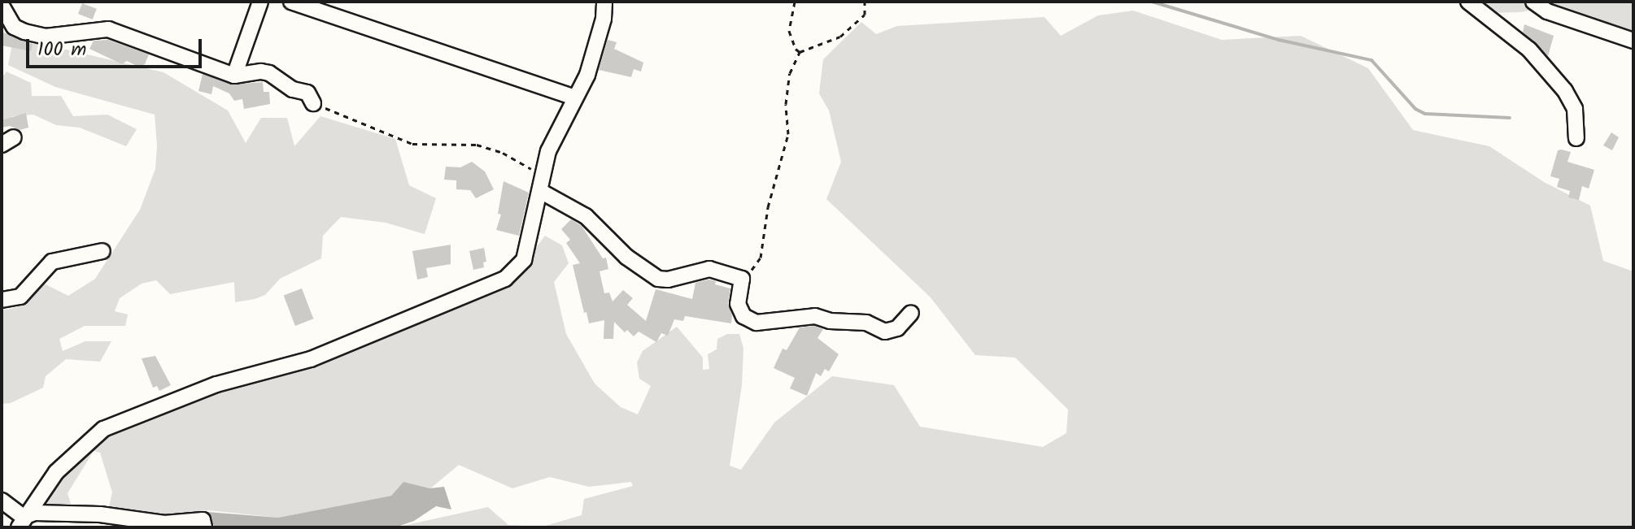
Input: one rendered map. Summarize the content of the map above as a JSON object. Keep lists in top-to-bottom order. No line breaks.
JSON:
{"scale_bar":"100 m"}
